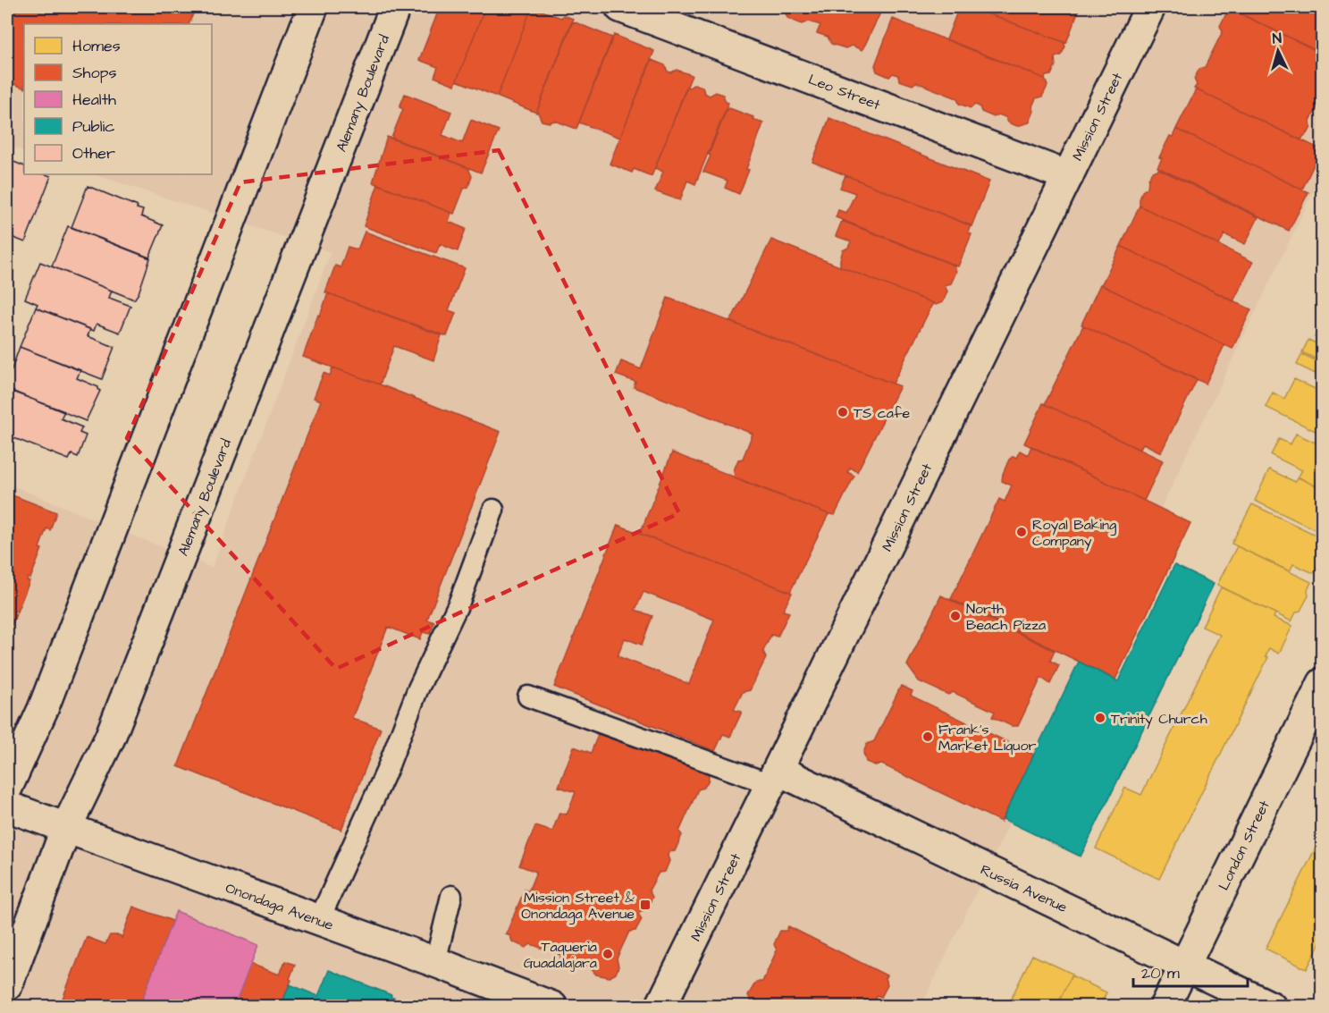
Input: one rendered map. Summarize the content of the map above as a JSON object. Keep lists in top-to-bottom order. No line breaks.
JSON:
{"streets":{"main road":["Leo Street","Alemany Boulevard","Mission Street","London Street","Russia Avenue","Onondaga Avenue"]},"crossings":[["Leo Street","Mission Street"],["Alemany Boulevard","Onondaga Avenue"],["Mission Street","Russia Avenue"],["London Street","Russia Avenue"]],"places":{"other":["TS cafe","Royal Baking Company","North Beach Pizza","Trinity Church","Frank's Market Liquor","Taqueria Guadalajara"],"transit":["Mission Street & Onondaga Avenue"]},"legend":["Homes","Shops","Health","Public","Other"],"scale_bar":"20 m","north":"top"}
